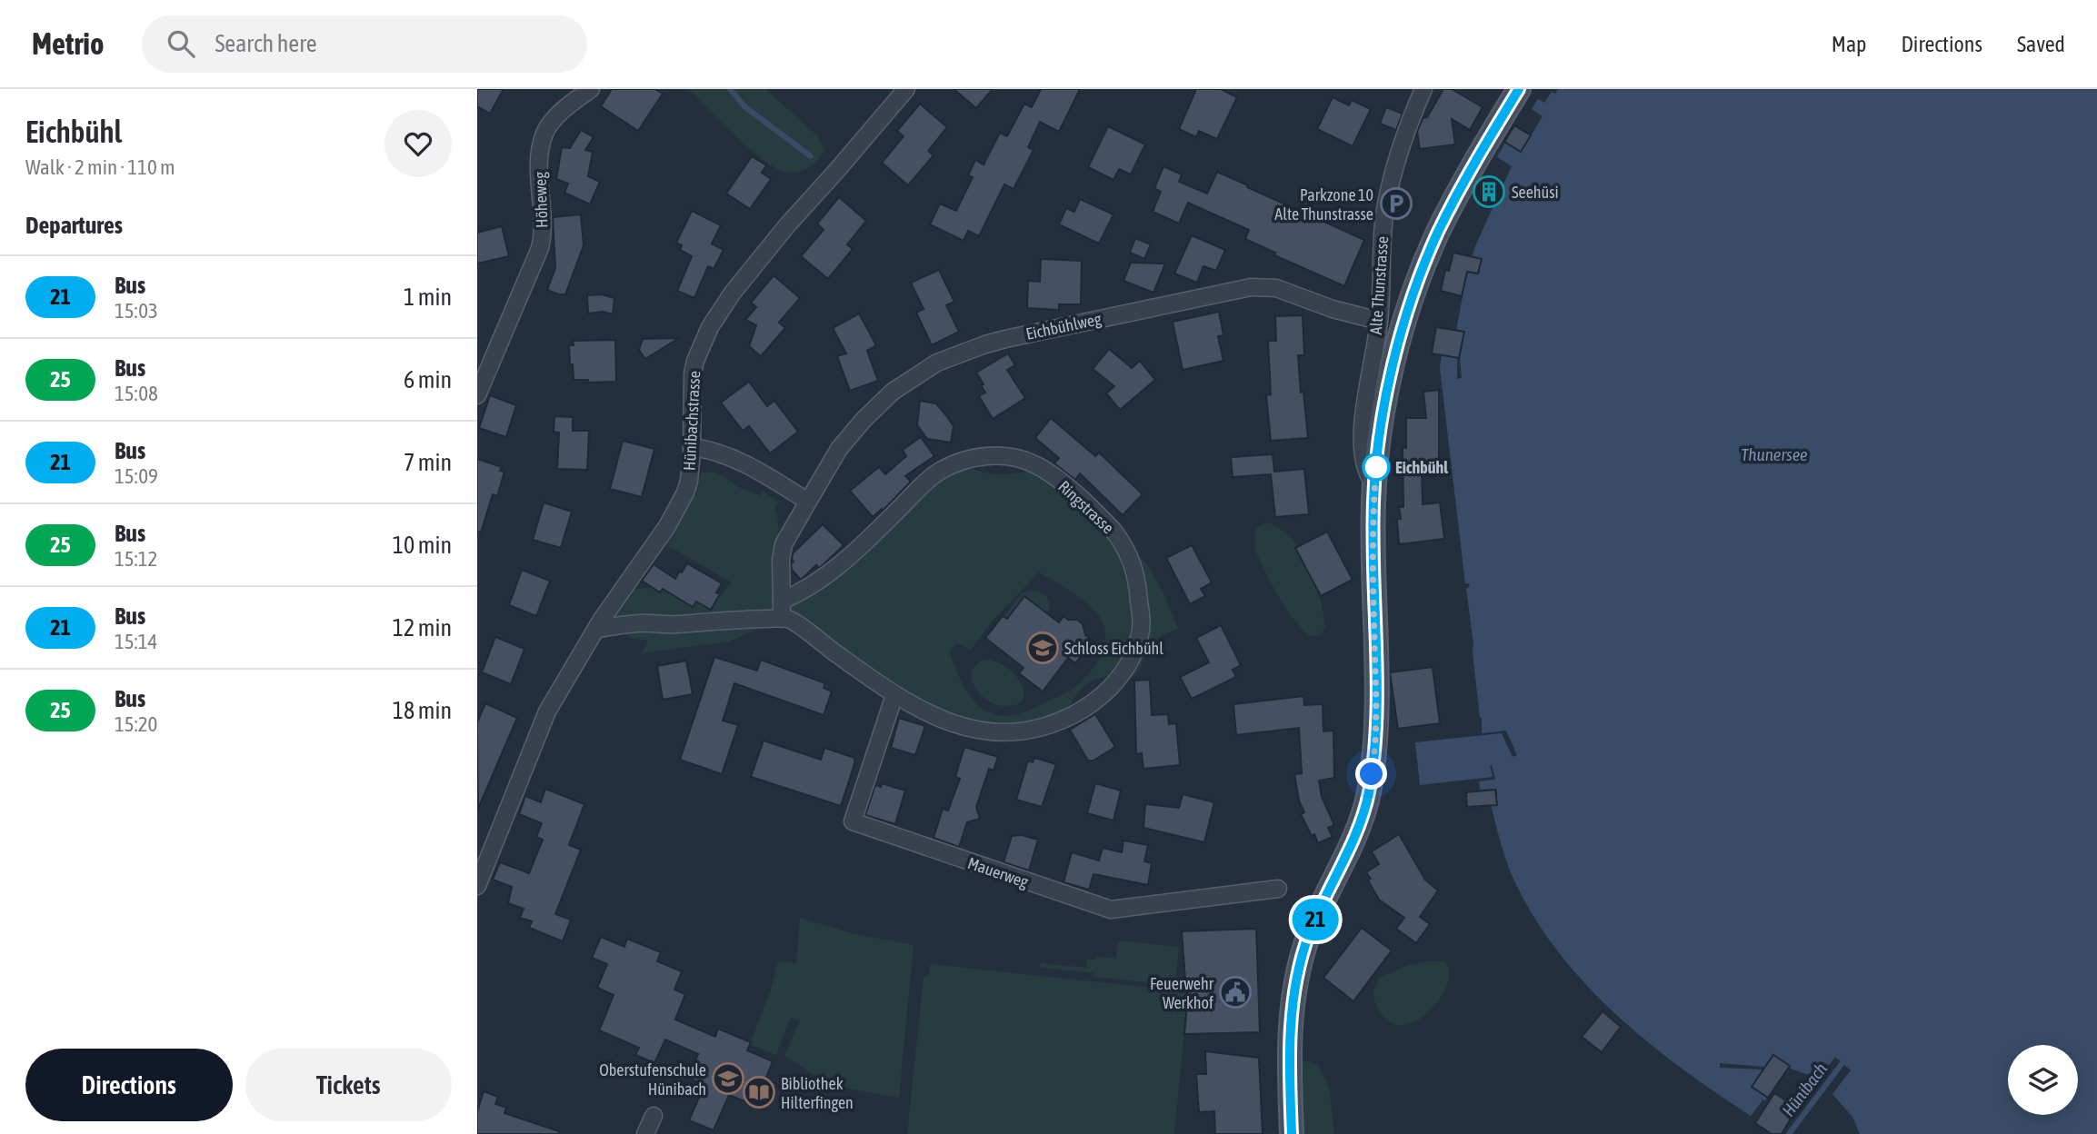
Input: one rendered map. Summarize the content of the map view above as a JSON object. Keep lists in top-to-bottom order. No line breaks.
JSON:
{"streets":{"street":["Höheweg","Alte Thunstrasse","Eichbühlweg","Hünibachstrasse","Ringstrasse","Mauerweg"]},"crossings":[["Alte Thunstrasse","Eichbühlweg"],["Eichbühlweg","Ringstrasse"],["Ringstrasse","Mauerweg"]],"water":["Thunersee","Hünibach"],"places":{"building":["Seehüsi"],"parking":["Parkzone 10 Alte Thunstrasse"],"other":["Eichbühl"],"school or university":["Schloss Eichbühl","Oberstufenschule Hünibach"],"public building":["Feuerwehr Werkhof"],"library":["Bibliothek Hilterfingen"]},"lines":["bus line 21"],"page":{"header":"Metrio","search":"Search here","nav":["Map","Directions","Saved"],"heading":[["Eichbühl","Walk · 2 min · 110 m"],"Departures"],"on_map":"21","list":[{"mark":"21","name":"Bus","note":"15:03","value":"1 min"},{"mark":"25","name":"Bus","note":"15:08","value":"6 min"},{"mark":"21","name":"Bus","note":"15:09","value":"7 min"},{"mark":"25","name":"Bus","note":"15:12","value":"10 min"},{"mark":"21","name":"Bus","note":"15:14","value":"12 min"},{"mark":"25","name":"Bus","note":"15:20","value":"18 min"}],"buttons":["Directions","Tickets"]}}
